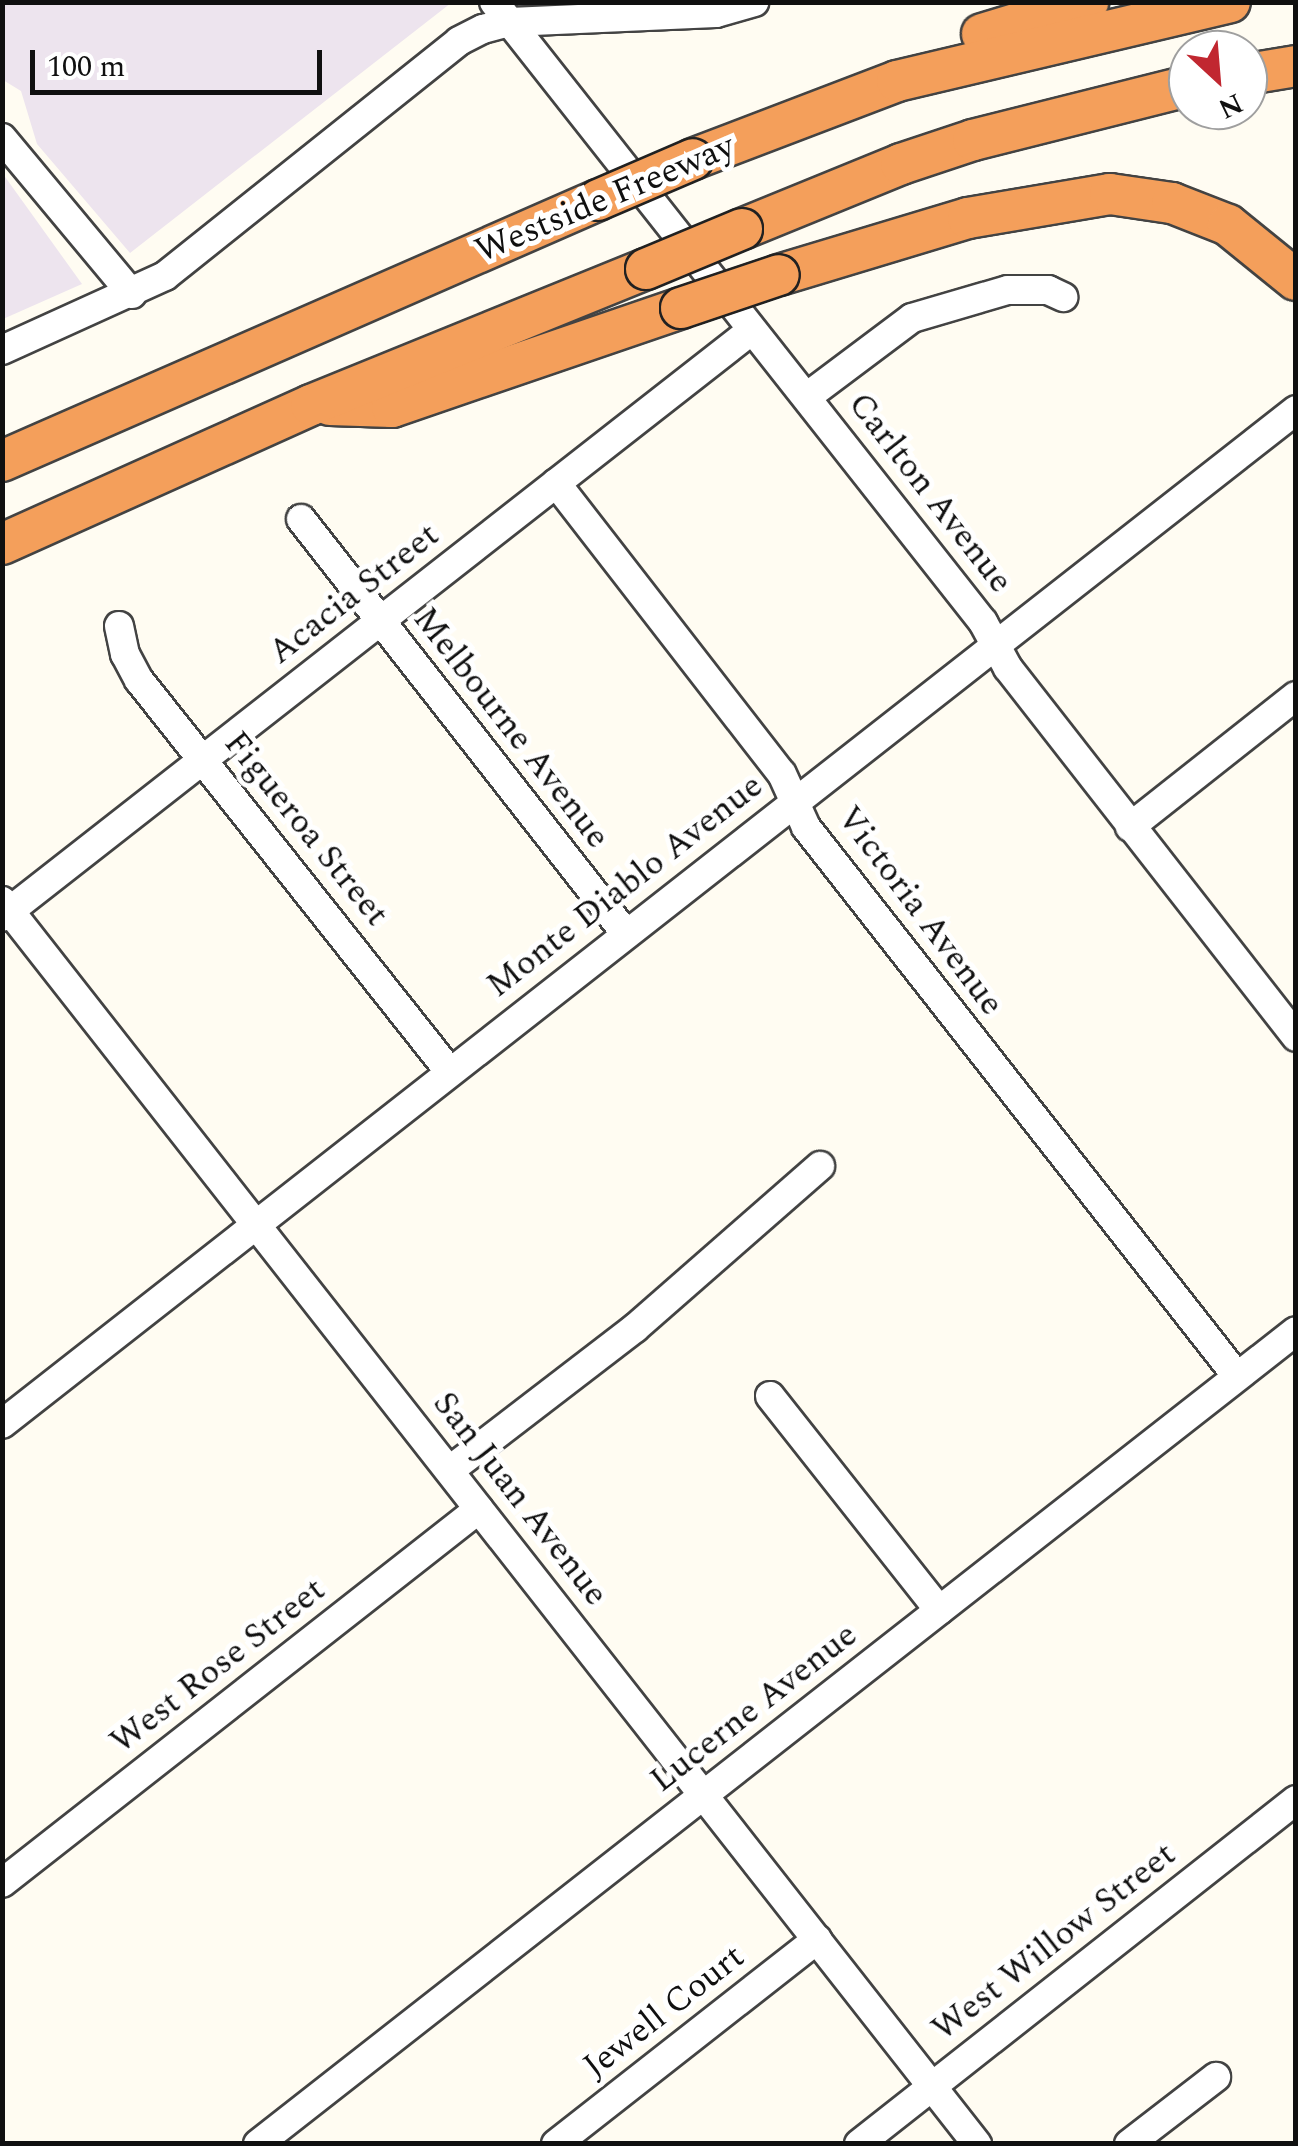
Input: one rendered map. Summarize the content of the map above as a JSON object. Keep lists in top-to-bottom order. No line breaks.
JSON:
{"streets":{"highway":["Westside Freeway"],"street":["Carlton Avenue","Acacia Street","Melbourne Avenue","Figueroa Street","Monte Diablo Avenue","Victoria Avenue","San Juan Avenue","West Rose Street","Lucerne Avenue","West Willow Street","Jewell Court"]},"crossings":[["Carlton Avenue","Acacia Street"],["Carlton Avenue","Monte Diablo Avenue"],["Acacia Street","Melbourne Avenue"],["Acacia Street","Figueroa Street"],["Acacia Street","Victoria Avenue"],["Acacia Street","San Juan Avenue"],["Melbourne Avenue","Monte Diablo Avenue"],["Figueroa Street","Monte Diablo Avenue"],["Monte Diablo Avenue","Victoria Avenue"],["Monte Diablo Avenue","San Juan Avenue"],["Victoria Avenue","Lucerne Avenue"],["San Juan Avenue","West Rose Street"],["San Juan Avenue","Lucerne Avenue"],["San Juan Avenue","West Willow Street"],["San Juan Avenue","Jewell Court"]],"scale_bar":"100 m","north":"bottom right"}
